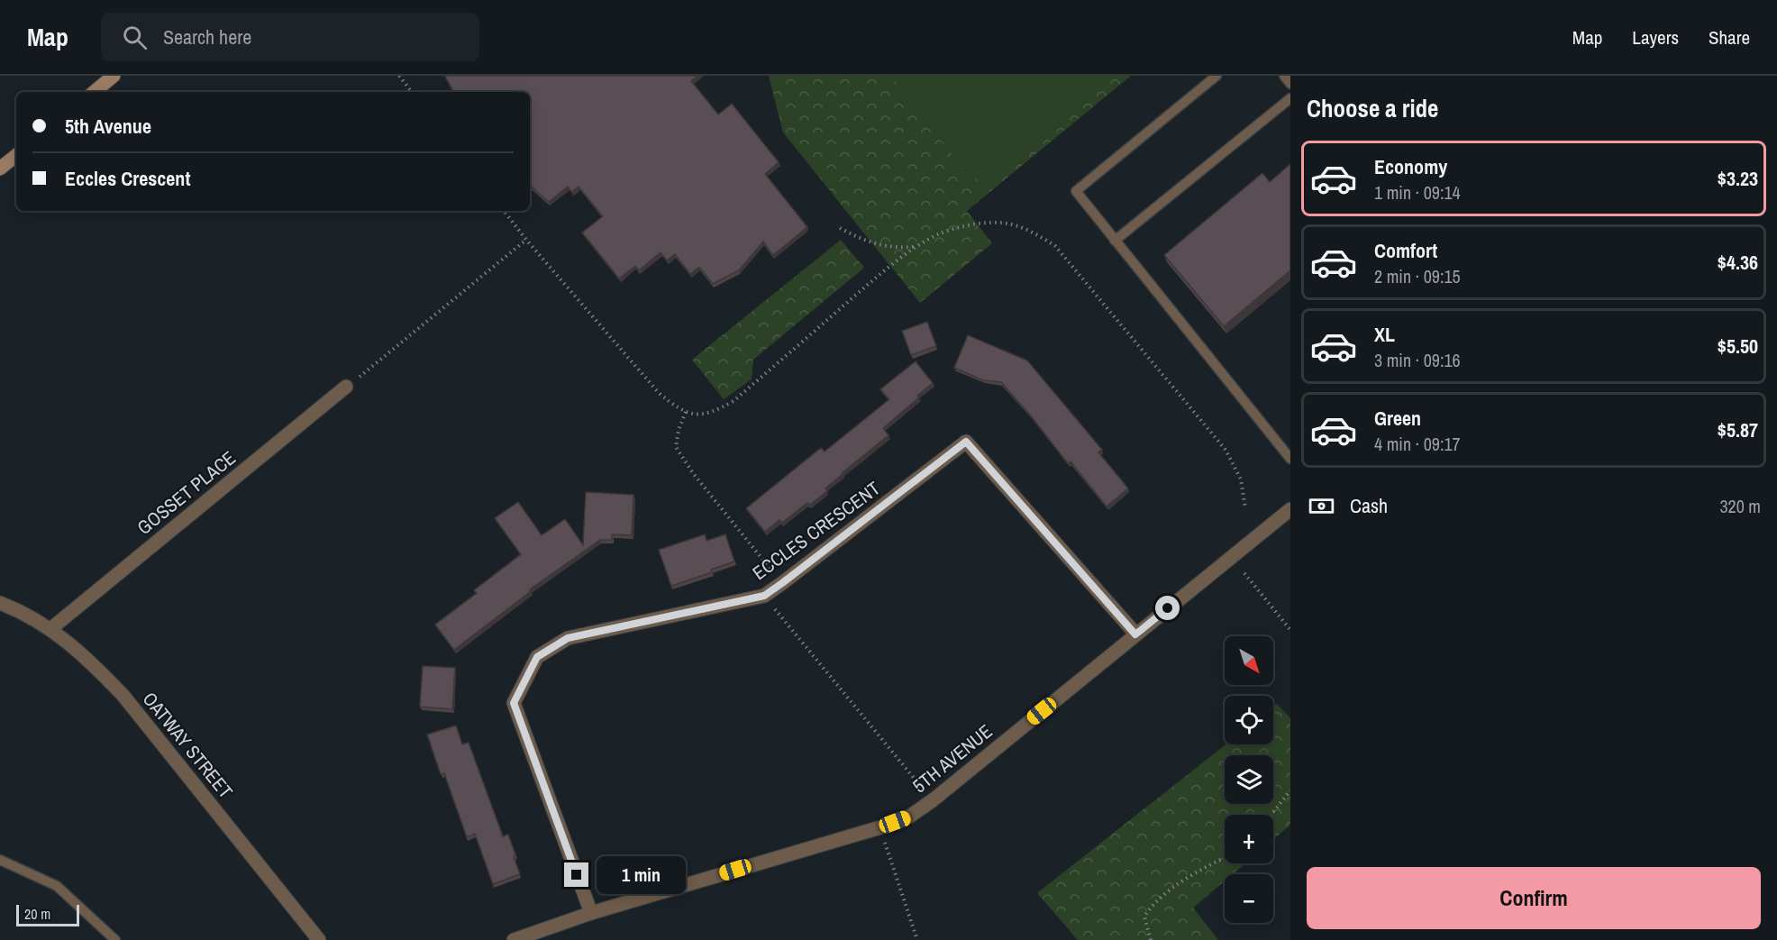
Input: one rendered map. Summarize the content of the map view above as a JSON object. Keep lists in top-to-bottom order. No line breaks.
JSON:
{"streets":{"street":["GOSSET PLACE","ECCLES CRESCENT","OATWAY STREET","5TH AVENUE"]},"crossings":[["GOSSET PLACE","OATWAY STREET"],["ECCLES CRESCENT","5TH AVENUE"]],"scale_bar":"20 m","north":"bottom right","page":{"header":"Map","search":"Search here","nav":["Map","Layers","Share"],"heading":"Choose a ride","banner":["5th Avenue","Eccles Crescent"],"list":[{"name":"Economy","note":"1 min · 09:14","value":"$3.23"},{"name":"Comfort","note":"2 min · 09:15","value":"$4.36"},{"name":"XL","note":"3 min · 09:16","value":"$5.50"},{"name":"Green","note":"4 min · 09:17","value":"$5.87"}],"pay":["Cash","320 m"],"map_buttons":["+","−"],"bubble":"1 min","buttons":"Confirm","scale":"20 m"}}
